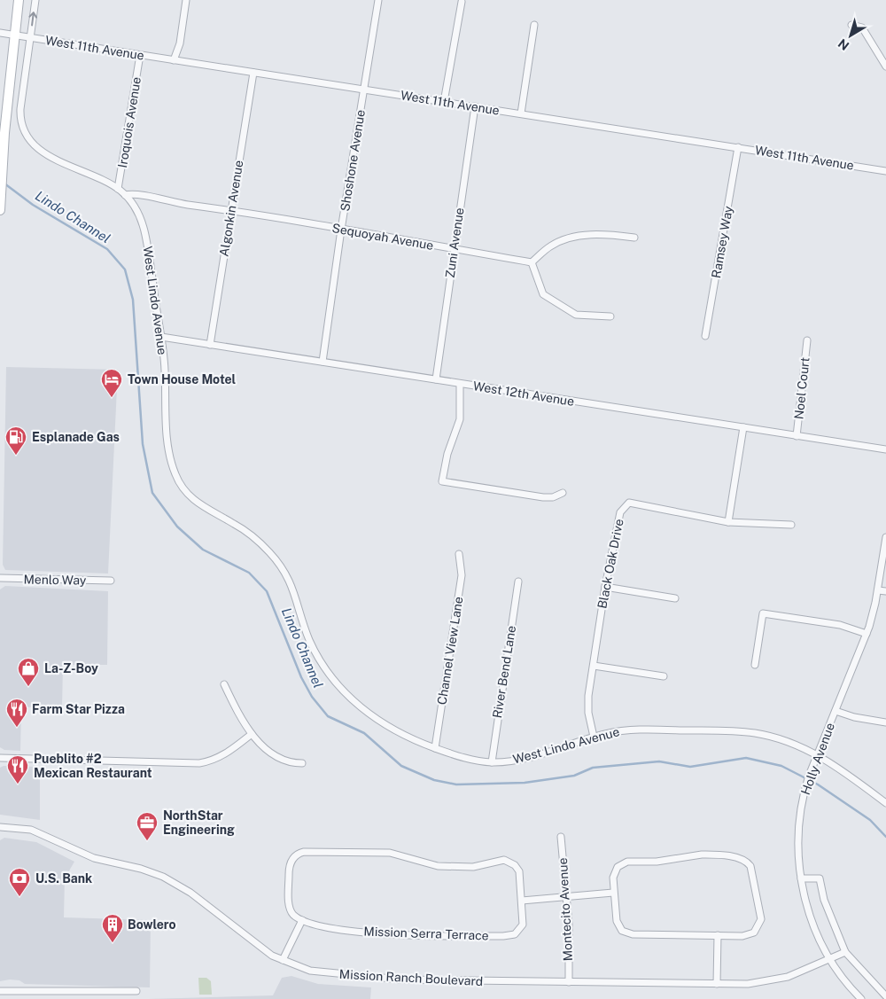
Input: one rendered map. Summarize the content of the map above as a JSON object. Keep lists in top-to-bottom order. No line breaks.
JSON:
{"streets":{"street":["West 11th Avenue","Iroquois Avenue","Shoshone Avenue","Algonkin Avenue","Sequoyah Avenue","Ramsey Way","Zuni Avenue","West Lindo Avenue","Noel Court","West 12th Avenue","Black Oak Drive","Menlo Way","Channel View Lane","River Bend Lane","Holly Avenue","Montecito Avenue","Mission Serra Terrace","Mission Ranch Boulevard"]},"crossings":[["West 11th Avenue","Iroquois Avenue"],["West 11th Avenue","Shoshone Avenue"],["West 11th Avenue","Algonkin Avenue"],["West 11th Avenue","Ramsey Way"],["West 11th Avenue","Zuni Avenue"],["West 11th Avenue","West Lindo Avenue"],["Iroquois Avenue","West Lindo Avenue"],["Shoshone Avenue","Sequoyah Avenue"],["Shoshone Avenue","West 12th Avenue"],["Algonkin Avenue","Sequoyah Avenue"],["Algonkin Avenue","West 12th Avenue"],["Sequoyah Avenue","Zuni Avenue"],["Sequoyah Avenue","West Lindo Avenue"],["Zuni Avenue","West 12th Avenue"],["West Lindo Avenue","West 12th Avenue"],["West Lindo Avenue","Black Oak Drive"],["West Lindo Avenue","Channel View Lane"],["West Lindo Avenue","River Bend Lane"],["West Lindo Avenue","Holly Avenue"],["Noel Court","West 12th Avenue"],["Holly Avenue","Mission Ranch Boulevard"],["Montecito Avenue","Mission Ranch Boulevard"]],"water":["Lindo Channel"],"places":{"hotel":["Town House Motel"],"fuel station":["Esplanade Gas"],"shop":["La-Z-Boy"],"restaurant":["Farm Star Pizza","Pueblito #2 Mexican Restaurant"],"office":["NorthStar Engineering"],"bank":["U.S. Bank"],"building":["Bowlero"]},"north":"bottom left"}
